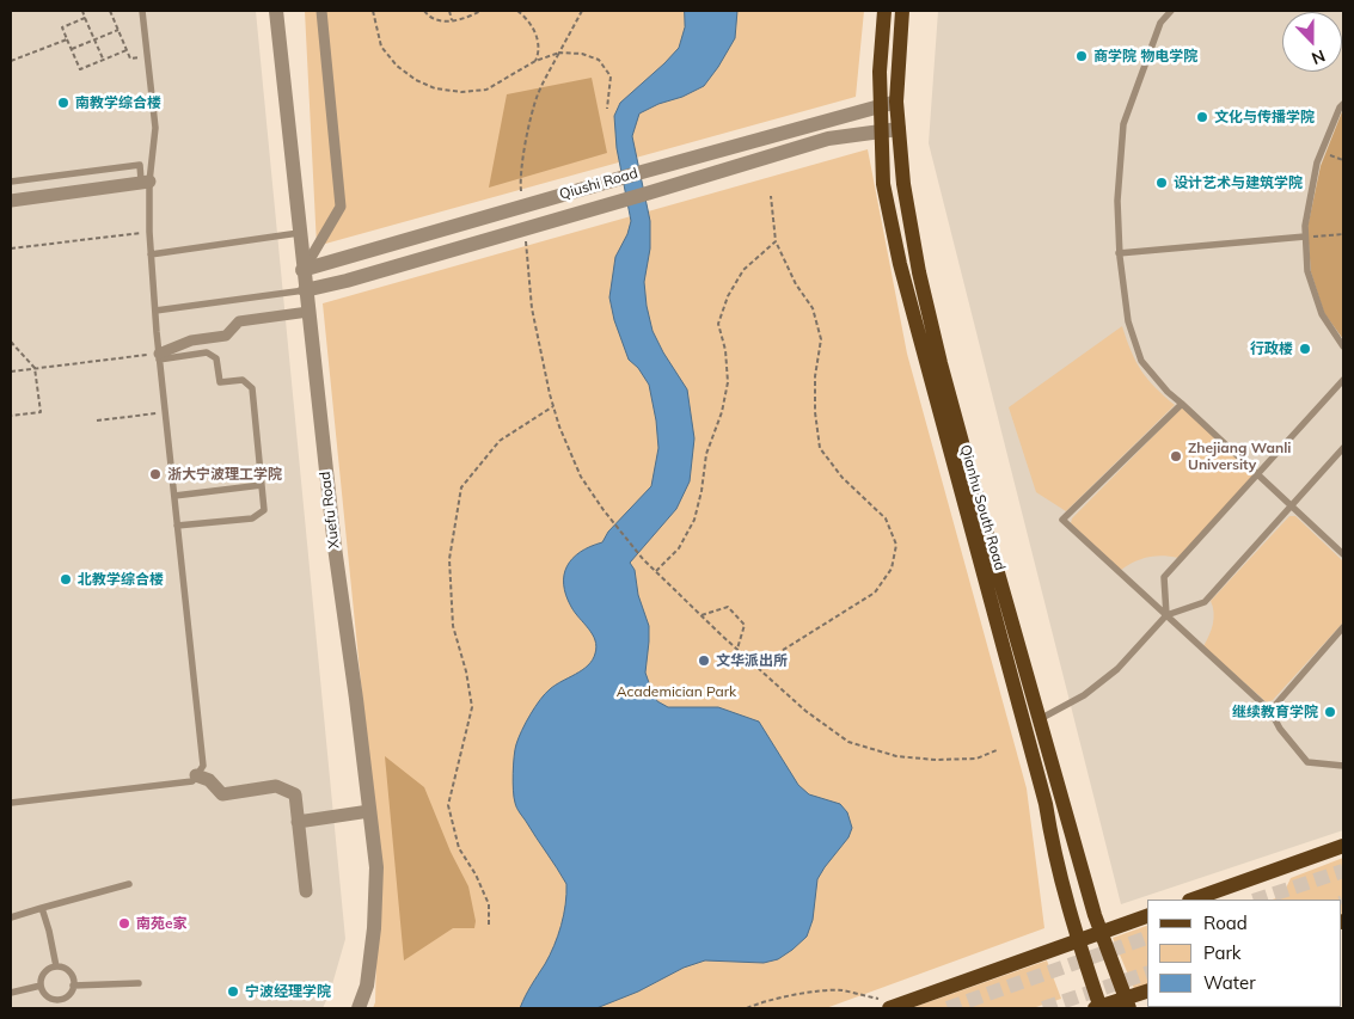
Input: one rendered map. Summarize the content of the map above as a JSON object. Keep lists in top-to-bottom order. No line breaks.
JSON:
{"streets":{"main road":["Qianhu South Road"],"street":["Qiushi Road","Xuefu Road"]},"crossings":[["Qiushi Road","Qianhu South Road"],["Qiushi Road","Xuefu Road"]],"parks":["Academician Park"],"places":["商学院 物电学院","南教学综合楼","文化与传播学院","设计艺术与建筑学院","行政楼","Zhejiang Wanli University","浙大宁波理工学院","北教学综合楼","文华派出所","继续教育学院","南苑e家","宁波经理学院"],"legend":["Road","Park","Water"],"north":"bottom"}
